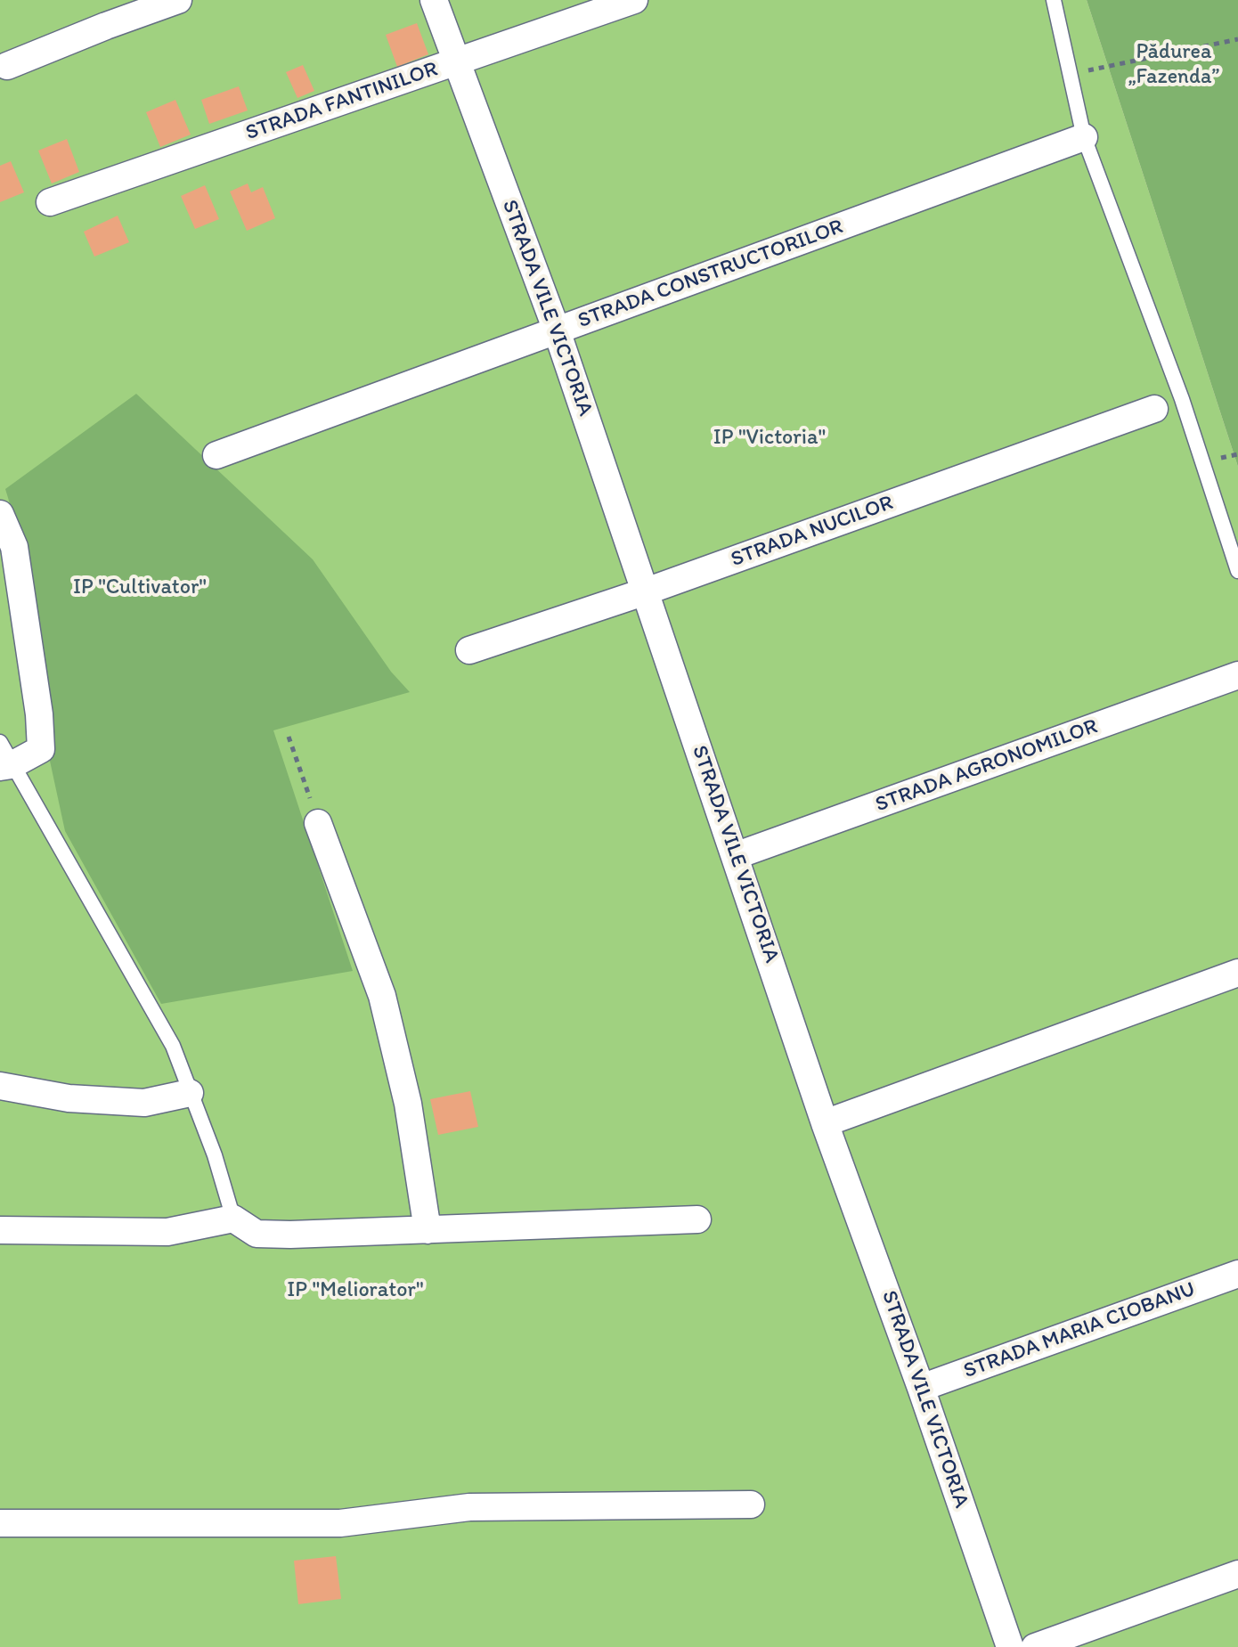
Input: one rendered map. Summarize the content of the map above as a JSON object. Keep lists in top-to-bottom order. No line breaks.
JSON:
{"streets":{"street":["STRADA FANTINILOR","STRADA CONSTRUCTORILOR","STRADA VILE VICTORIA","STRADA NUCILOR","STRADA AGRONOMILOR","STRADA MARIA CIOBANU"]},"crossings":[["STRADA FANTINILOR","STRADA VILE VICTORIA"],["STRADA CONSTRUCTORILOR","STRADA VILE VICTORIA"],["STRADA VILE VICTORIA","STRADA NUCILOR"],["STRADA VILE VICTORIA","STRADA AGRONOMILOR"],["STRADA VILE VICTORIA","STRADA MARIA CIOBANU"]],"parks":["Pădurea „Fazenda”","IP \"Victoria\"","IP \"Cultivator\"","IP \"Meliorator\""]}
